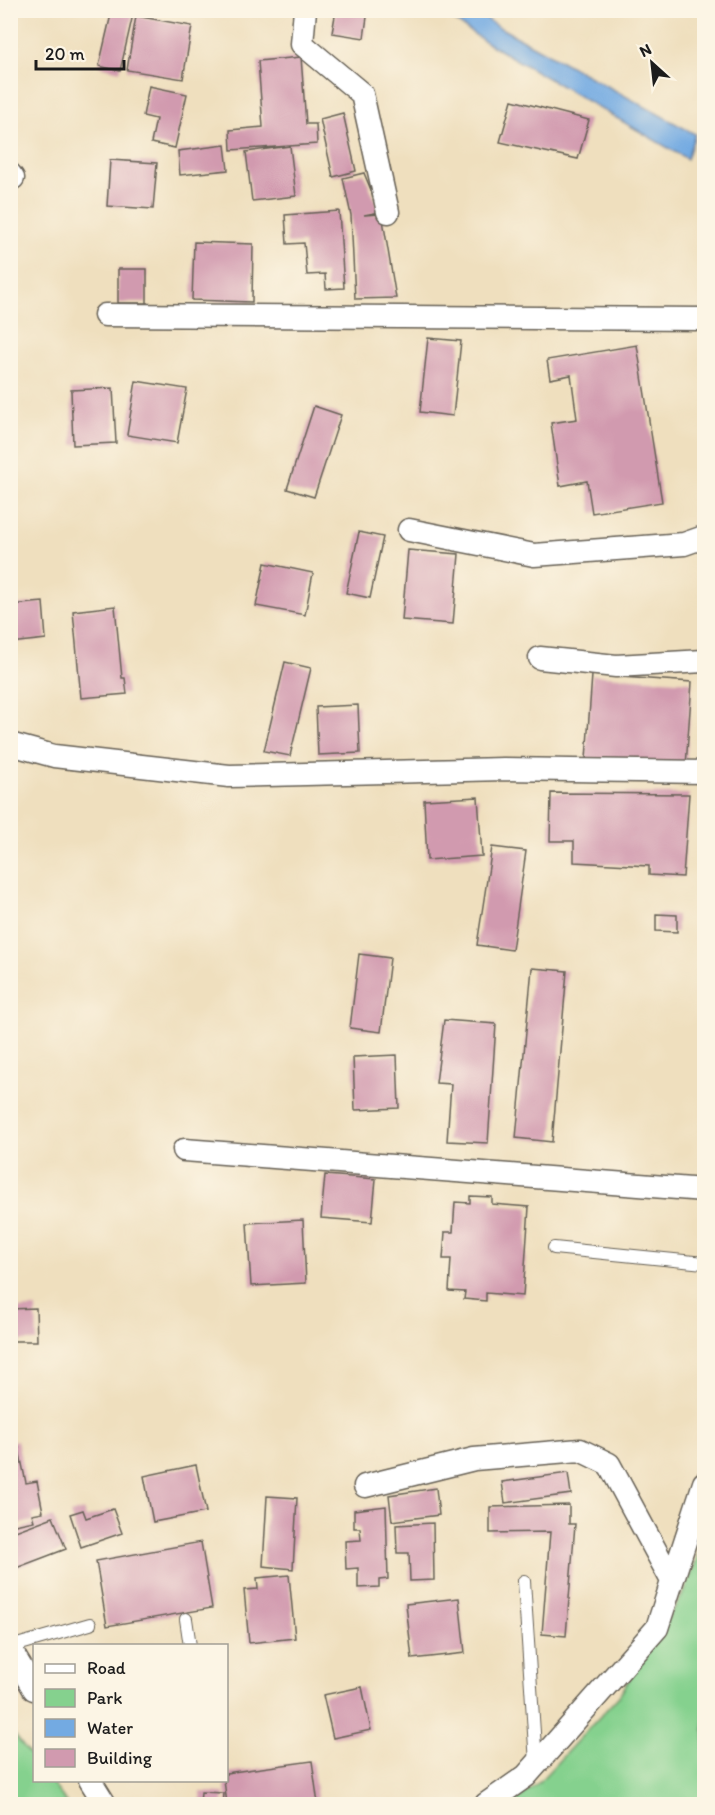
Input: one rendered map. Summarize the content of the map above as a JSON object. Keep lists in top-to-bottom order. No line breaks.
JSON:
{"legend":["Road","Park","Water","Building"],"scale_bar":"20 m","north":"top left"}
